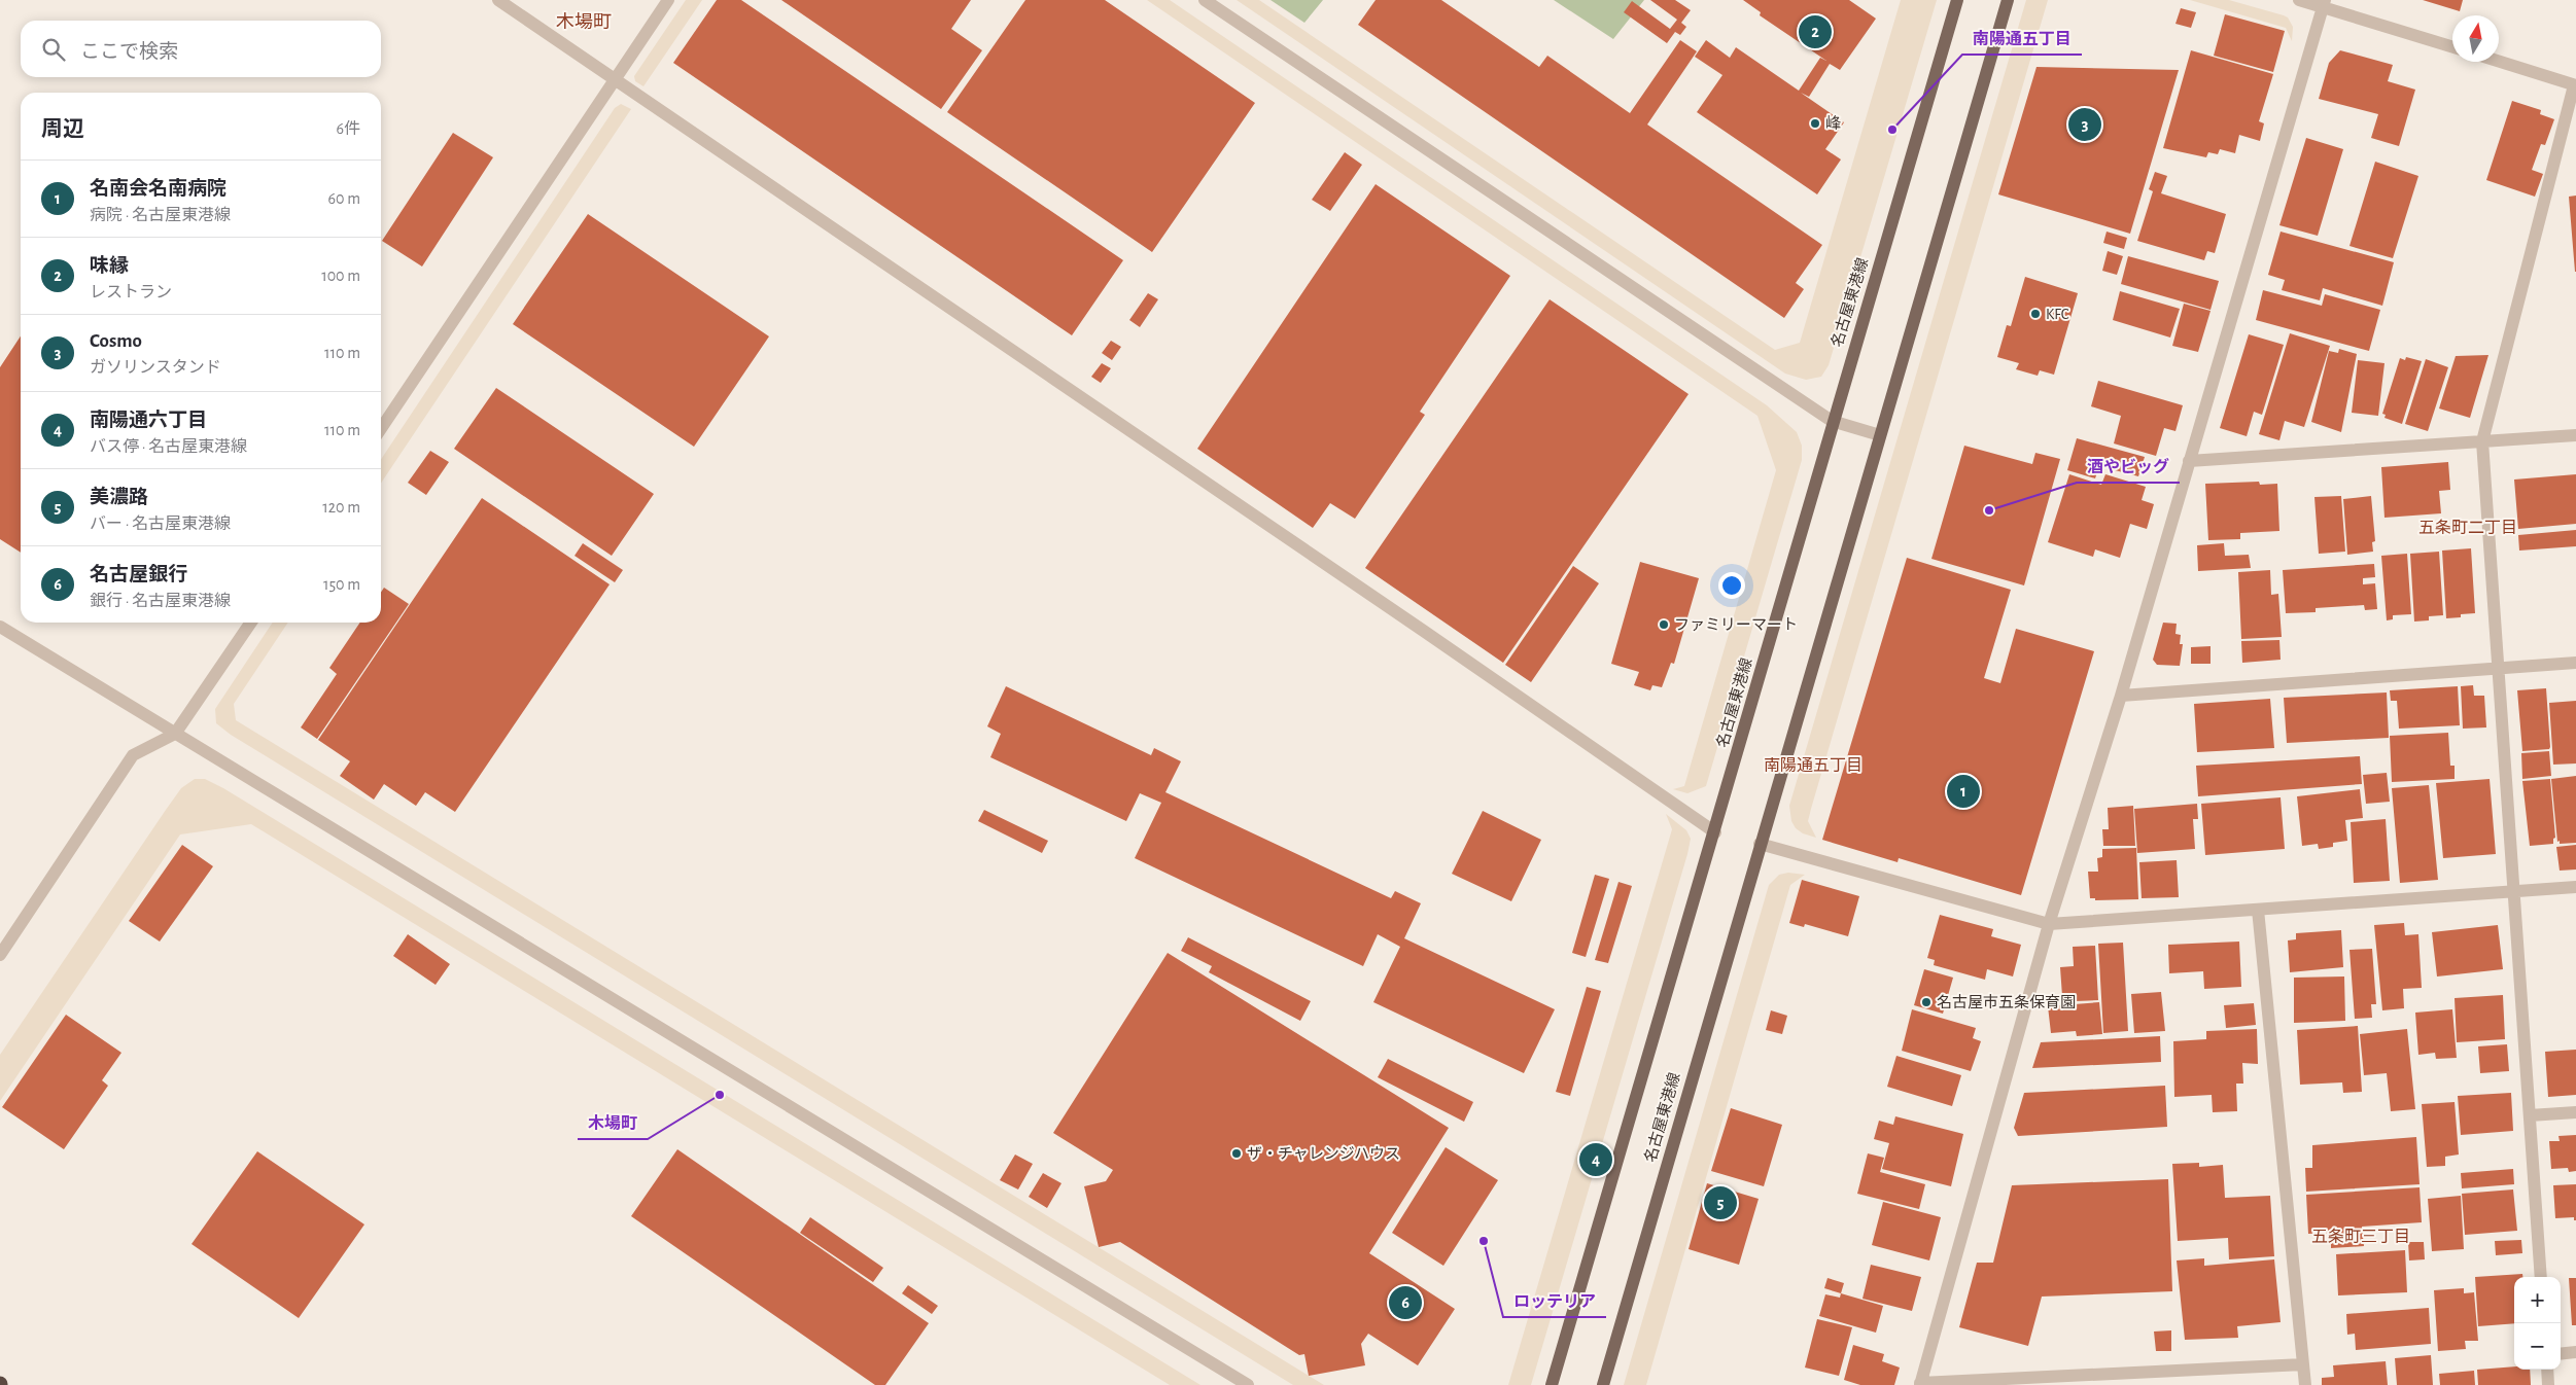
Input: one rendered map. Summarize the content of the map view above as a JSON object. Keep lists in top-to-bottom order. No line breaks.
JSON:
{"streets":{"main road":["名古屋東港線"]},"districts":["木場町","五条町二丁目","南陽通五丁目","五条町三丁目"],"places":["峰","南陽通五丁目","KFC","酒やビッグ","ファミリーマート","名古屋市五条保育園","木場町","ザ・チャレンジハウス","ロッテリア"],"north":"top","page":{"pins":["2","3","1","4","5","6"],"search":"ここで検索","heading":["周辺","6件"],"list":[{"mark":"1","name":"名南会名南病院","note":"病院 · 名古屋東港線","value":"60 m"},{"mark":"2","name":"味縁","note":"レストラン","value":"100 m"},{"mark":"3","name":"Cosmo","note":"ガソリンスタンド","value":"110 m"},{"mark":"4","name":"南陽通六丁目","note":"バス停 · 名古屋東港線","value":"110 m"},{"mark":"5","name":"美濃路","note":"バー · 名古屋東港線","value":"120 m"},{"mark":"6","name":"名古屋銀行","note":"銀行 · 名古屋東港線","value":"150 m"}],"map_buttons":["+","−"]}}
